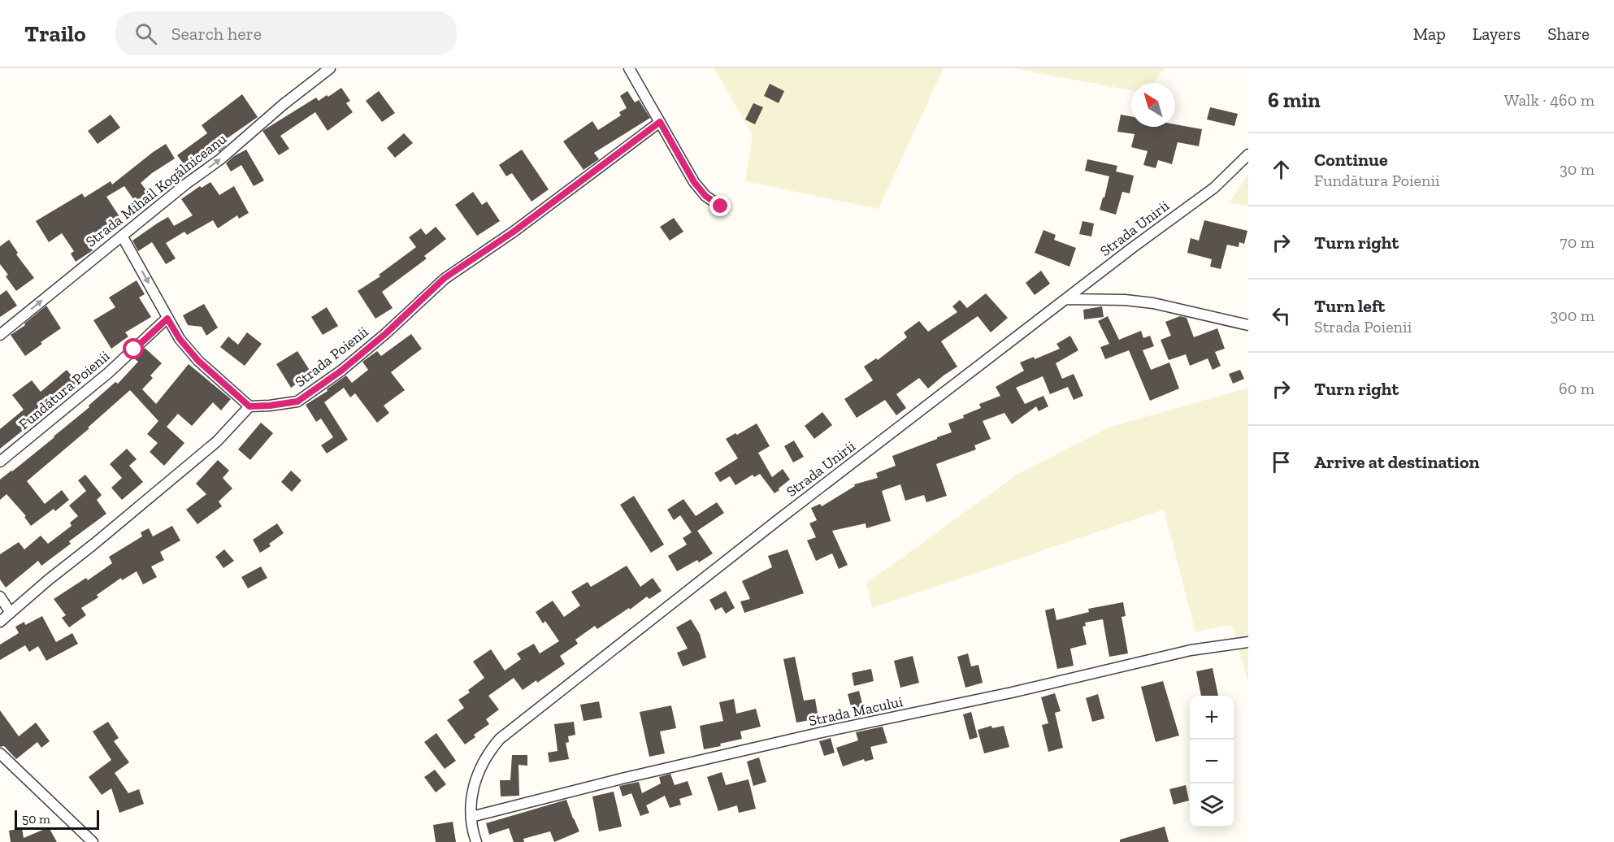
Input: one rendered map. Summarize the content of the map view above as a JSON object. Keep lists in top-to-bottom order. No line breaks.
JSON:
{"streets":{"street":["Strada Mihail Kogălniceanu","Strada Unirii","Strada Poienii","Fundătura Poienii","Strada Macului"]},"crossings":[["Strada Unirii","Strada Macului"]],"one_way":["Strada Mihail Kogălniceanu"],"scale_bar":"50 m","north":"top left","page":{"header":"Trailo","search":"Search here","nav":["Map","Layers","Share"],"heading":["6 min","Walk · 460 m"],"list":[["Continue","Fundătura Poienii","30 m"],["Turn right","70 m"],["Turn left","Strada Poienii","300 m"],["Turn right","60 m"],"Arrive at destination"],"map_buttons":["+","−"],"scale":"50 m"}}
